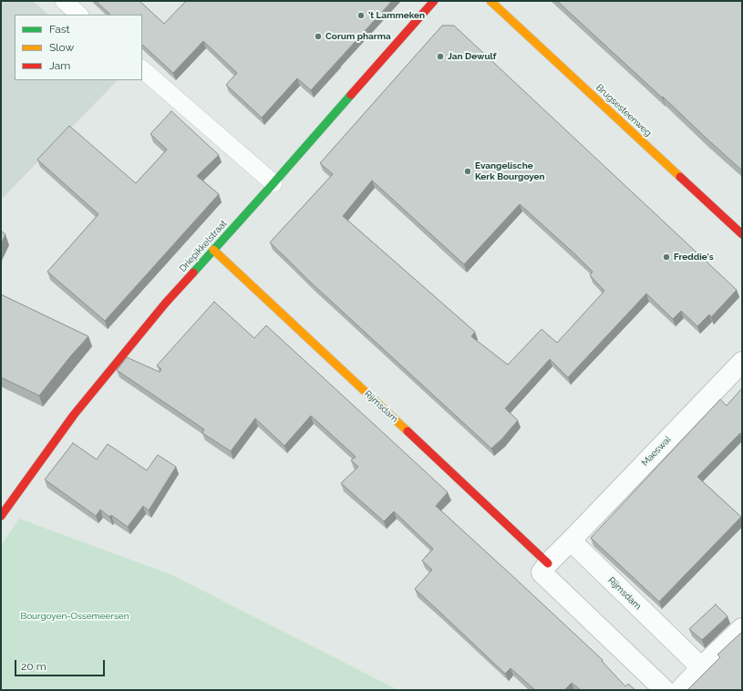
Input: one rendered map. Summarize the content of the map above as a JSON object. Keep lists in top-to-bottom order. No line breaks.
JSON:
{"streets":{"street":["Brugsesteenweg","Driepikkelstraat","Rijmsdam","Maeswal"]},"crossings":[["Driepikkelstraat","Rijmsdam"],["Rijmsdam","Maeswal"]],"parks":["Bourgoyen-Ossemeersen"],"places":["'t Lammeken","Corum pharma","Jan Dewulf","Evangelische Kerk Bourgoyen","Freddie's"],"legend":["Fast","Slow","Jam"],"scale_bar":"20 m"}
